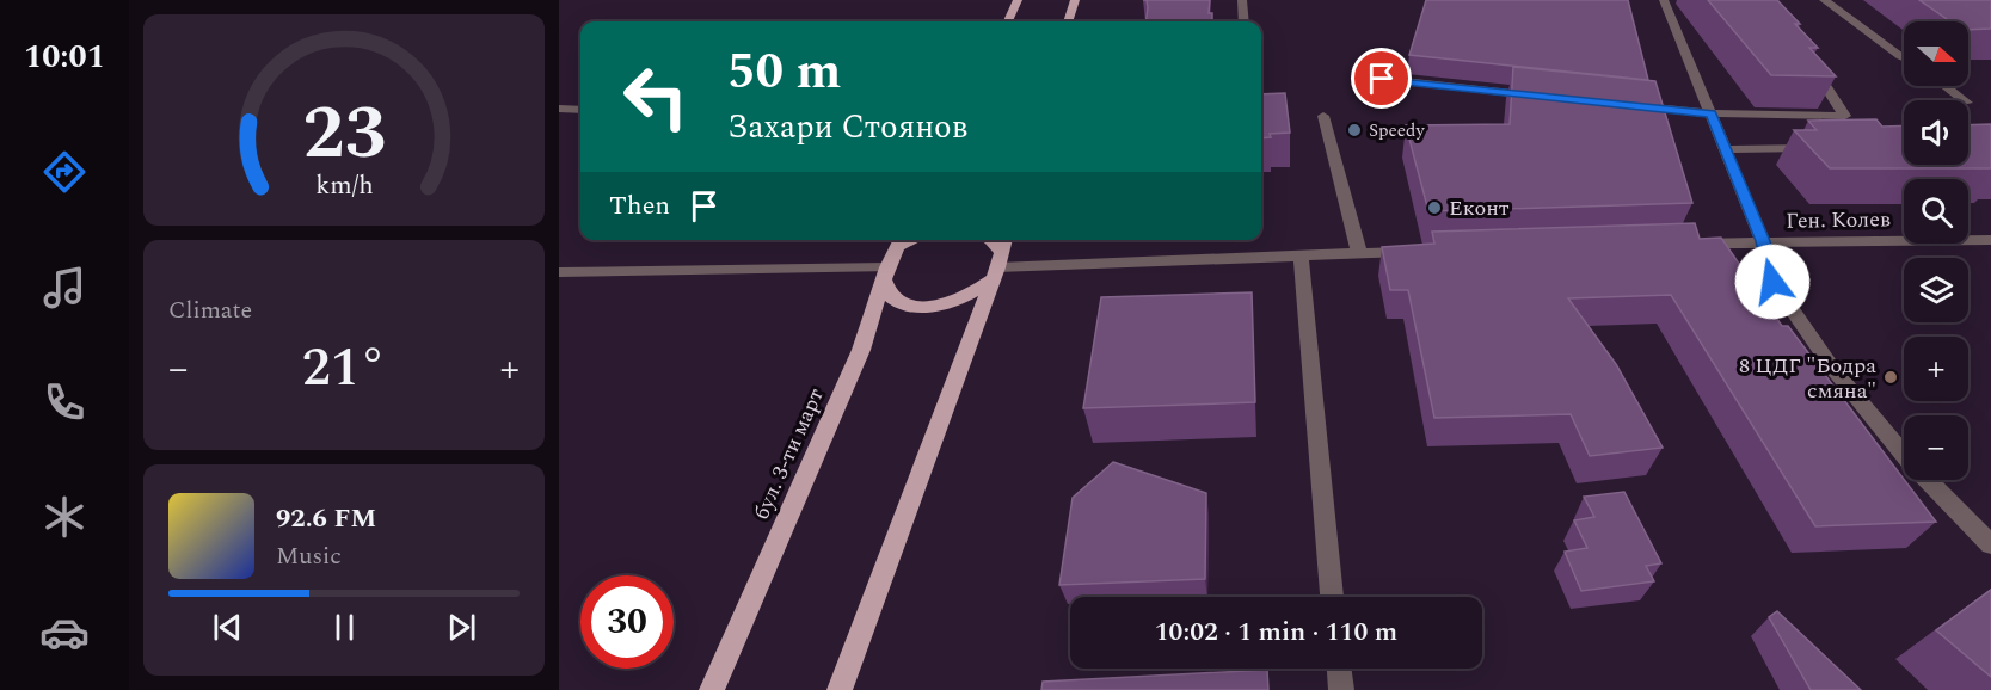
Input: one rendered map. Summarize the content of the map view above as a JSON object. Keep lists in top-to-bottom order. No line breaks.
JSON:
{"streets":{"main road":["бул. 3-ти март"],"street":["Ген. Колев"]},"places":["Speedy","Еконт","8 ЦДГ \"Бодра смяна\""],"north":"right","page":{"tabs":"10:01","map_buttons":["+","−"],"turn":["50 m","Захари Стоянов"],"then":"Then","tile":"Climate","heat":["−","21°","+"],"song":["92.6 FM","Music"],"limit":"30","trip":"10:02 · 1 min · 110 m","gauge":["23","km/h"]}}
